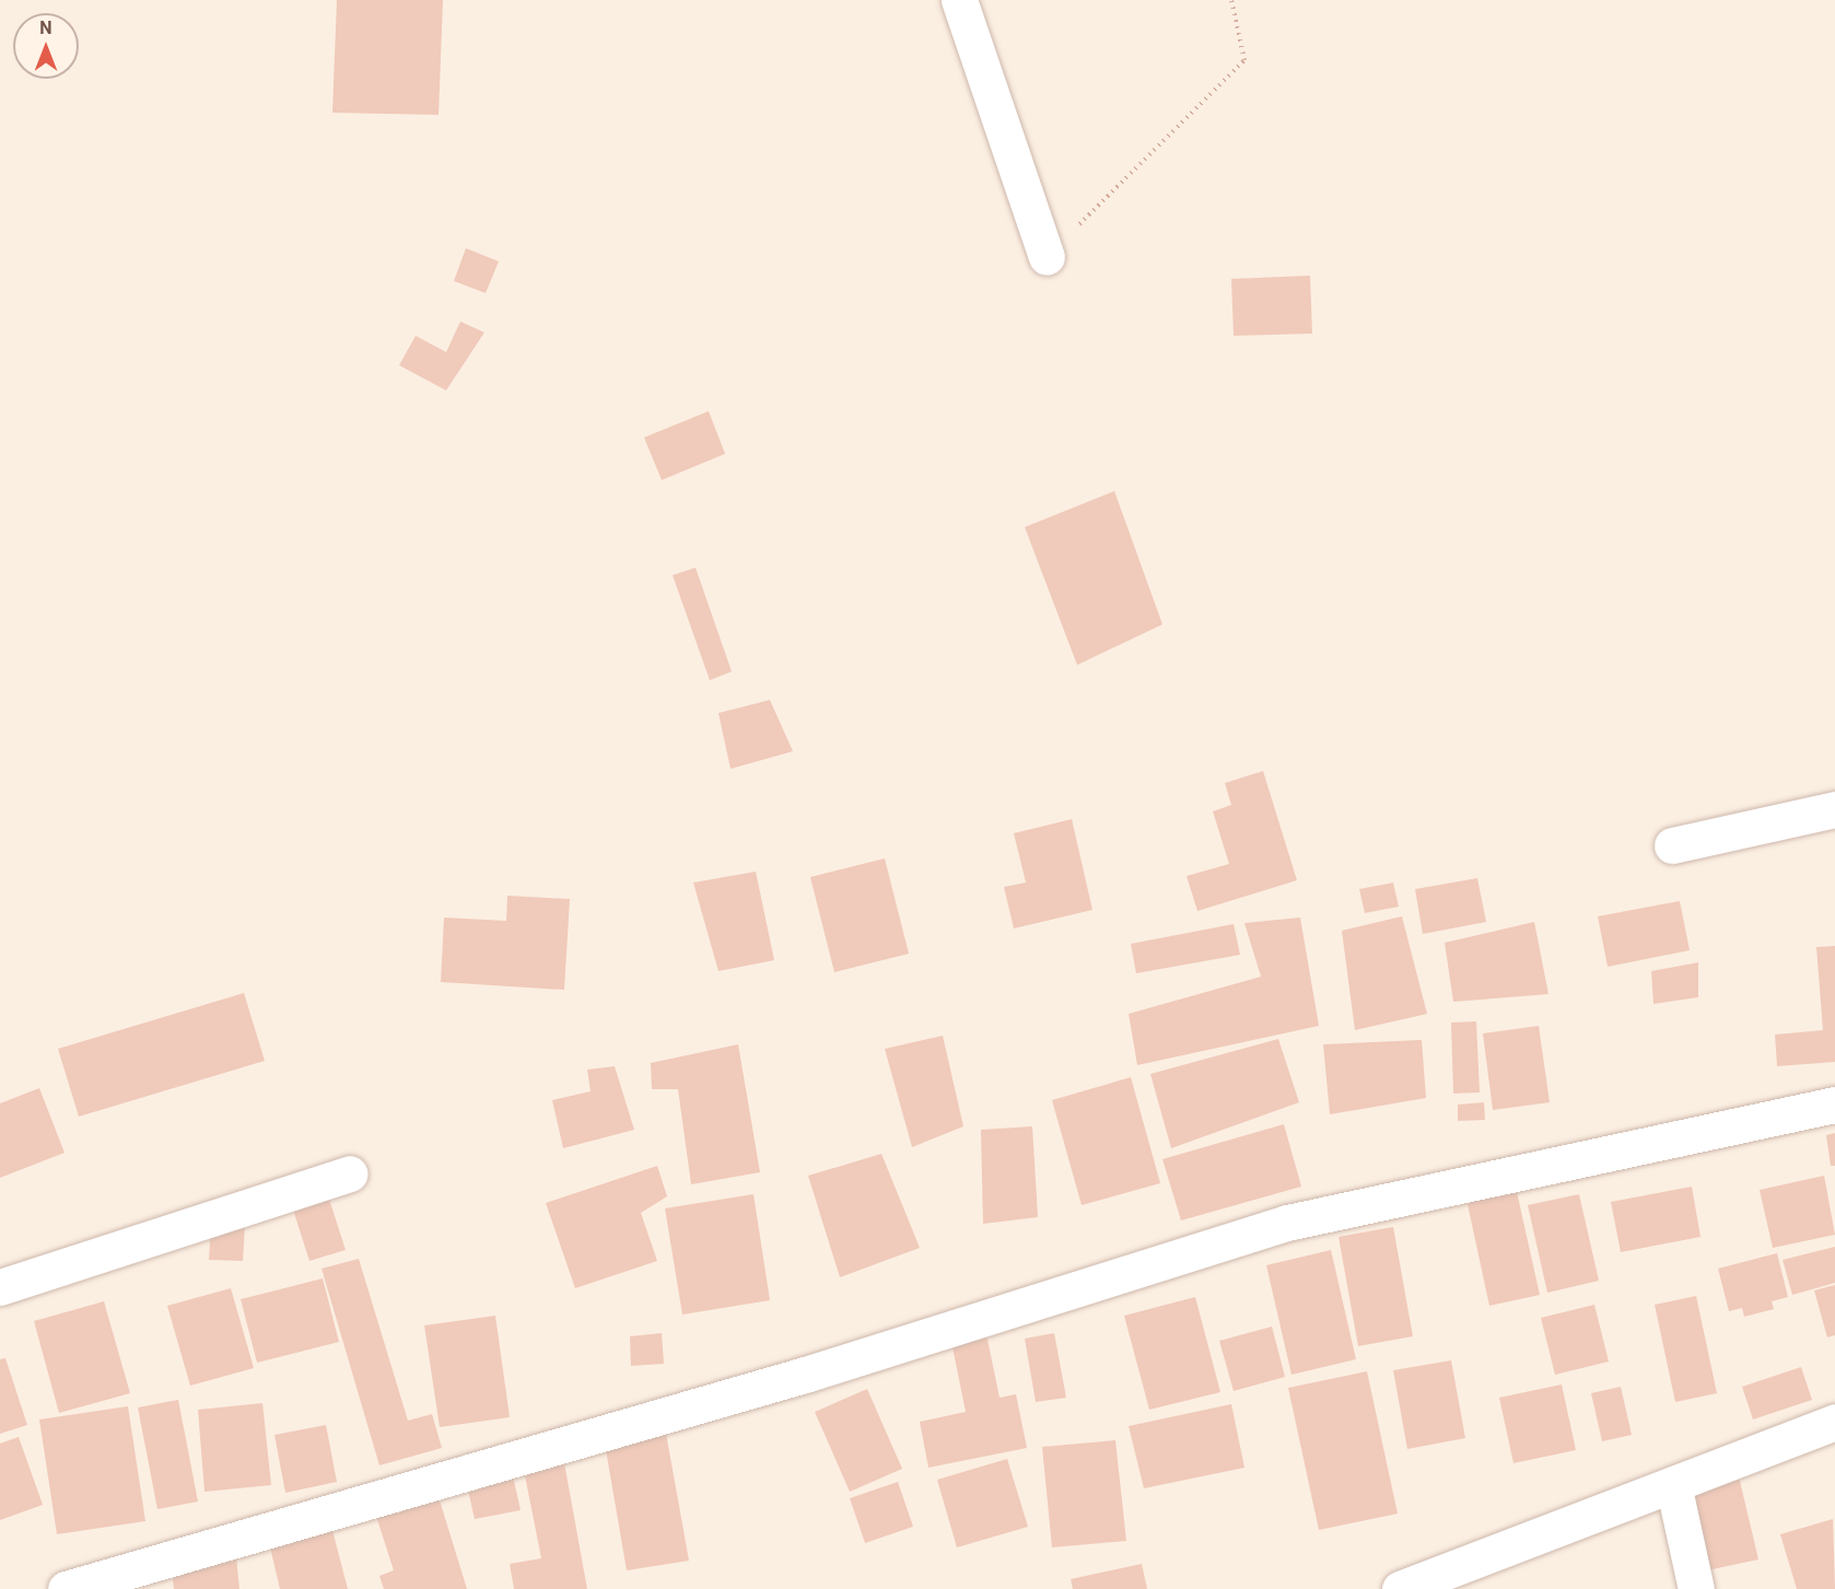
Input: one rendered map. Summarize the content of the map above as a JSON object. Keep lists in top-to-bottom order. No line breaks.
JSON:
{"north":"top"}
